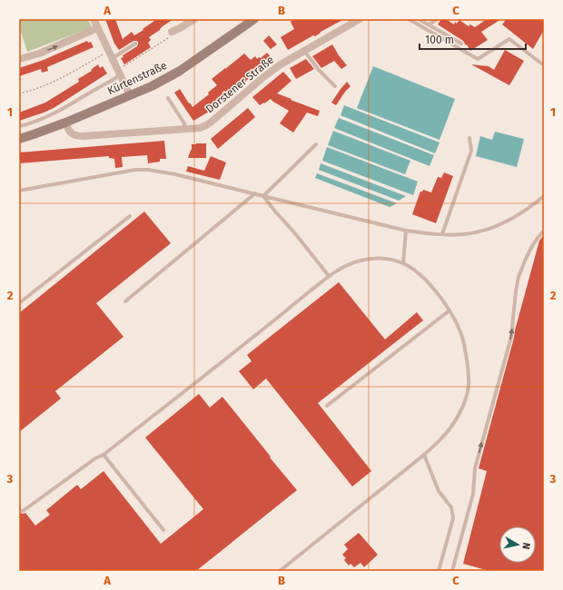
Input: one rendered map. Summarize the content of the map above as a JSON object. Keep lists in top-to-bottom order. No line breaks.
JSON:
{"streets":{"main road":["Kürtenstraße"],"street":["Dorstener Straße"]},"crossings":[["Kürtenstraße","Dorstener Straße"]],"scale_bar":"100 m","north":"right","grid":{"columns":["A","B","C"],"rows":["1","2","3"]}}
